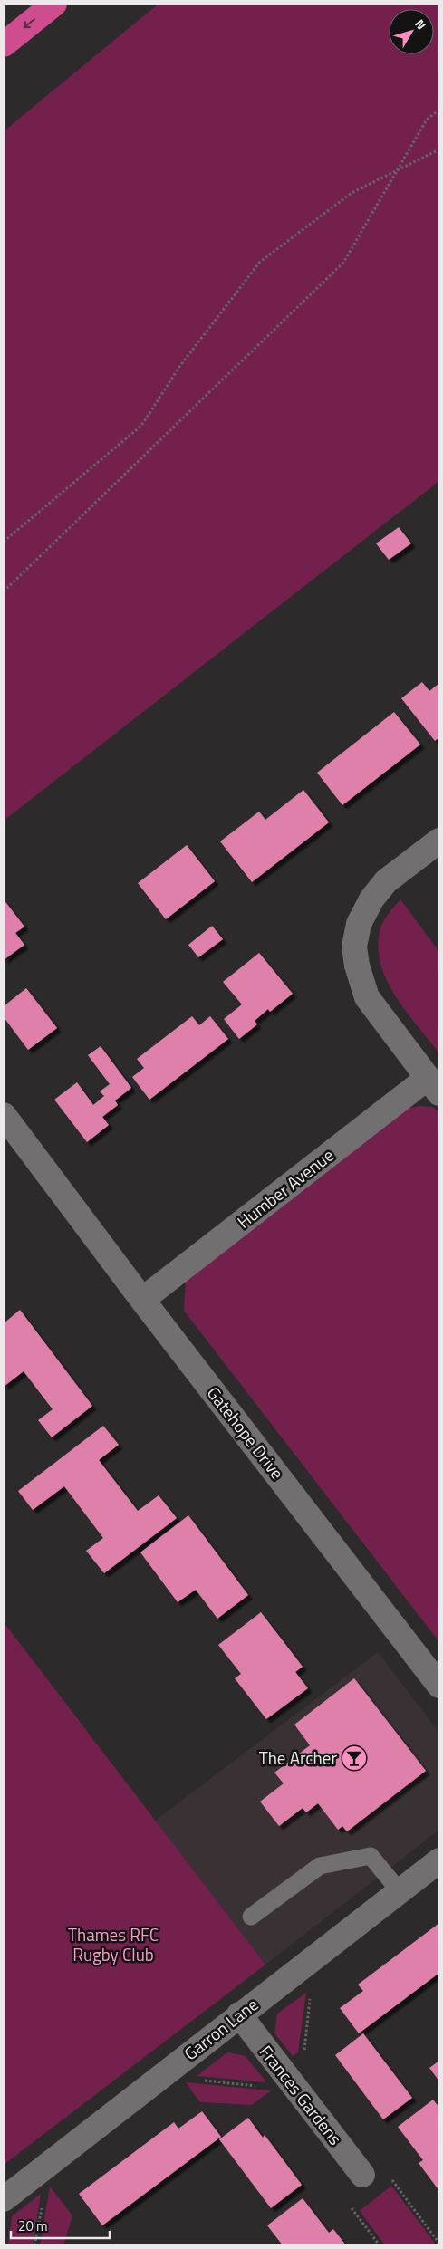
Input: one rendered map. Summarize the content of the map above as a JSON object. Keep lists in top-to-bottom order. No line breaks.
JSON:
{"streets":{"street":["Humber Avenue","Gatehope Drive","Garron Lane","Frances Gardens"]},"crossings":[["Humber Avenue","Gatehope Drive"],["Garron Lane","Frances Gardens"]],"parks":["Thames RFC Rugby Club"],"places":{"bar":["The Archer"]},"scale_bar":"20 m","north":"top right"}
